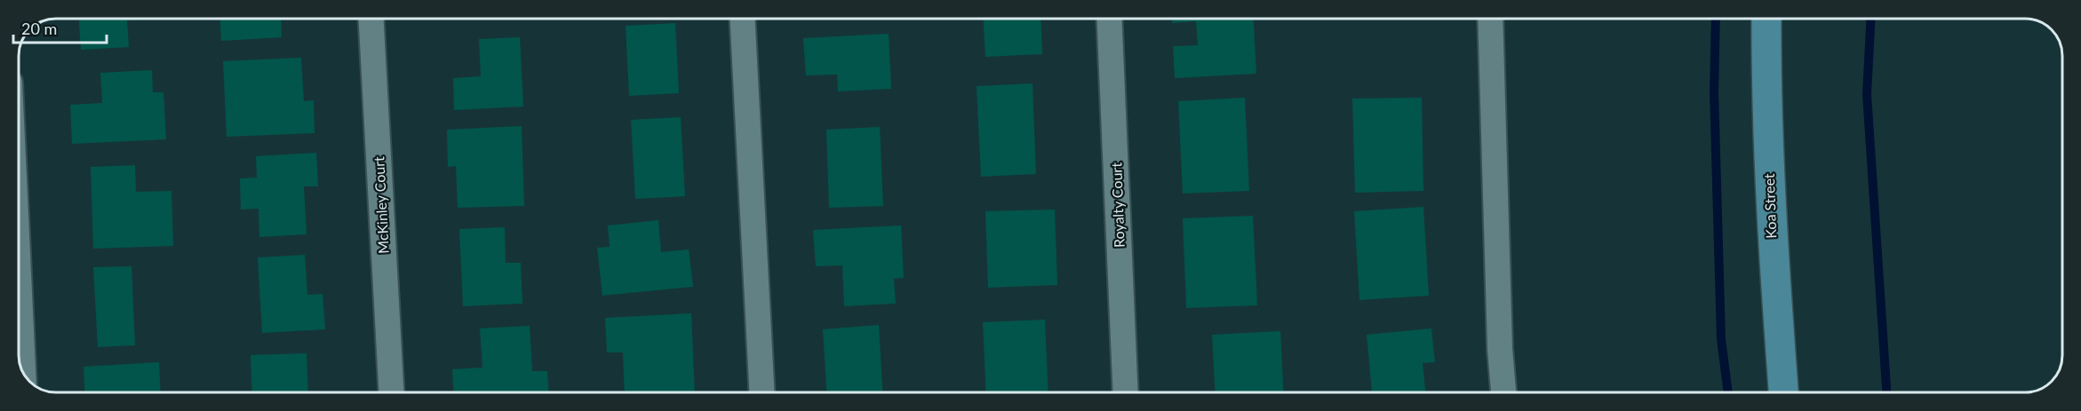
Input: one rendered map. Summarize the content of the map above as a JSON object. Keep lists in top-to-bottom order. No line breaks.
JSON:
{"streets":{"main road":["Koa Street"],"street":["McKinley Court","Royalty Court"]},"scale_bar":"20 m"}
